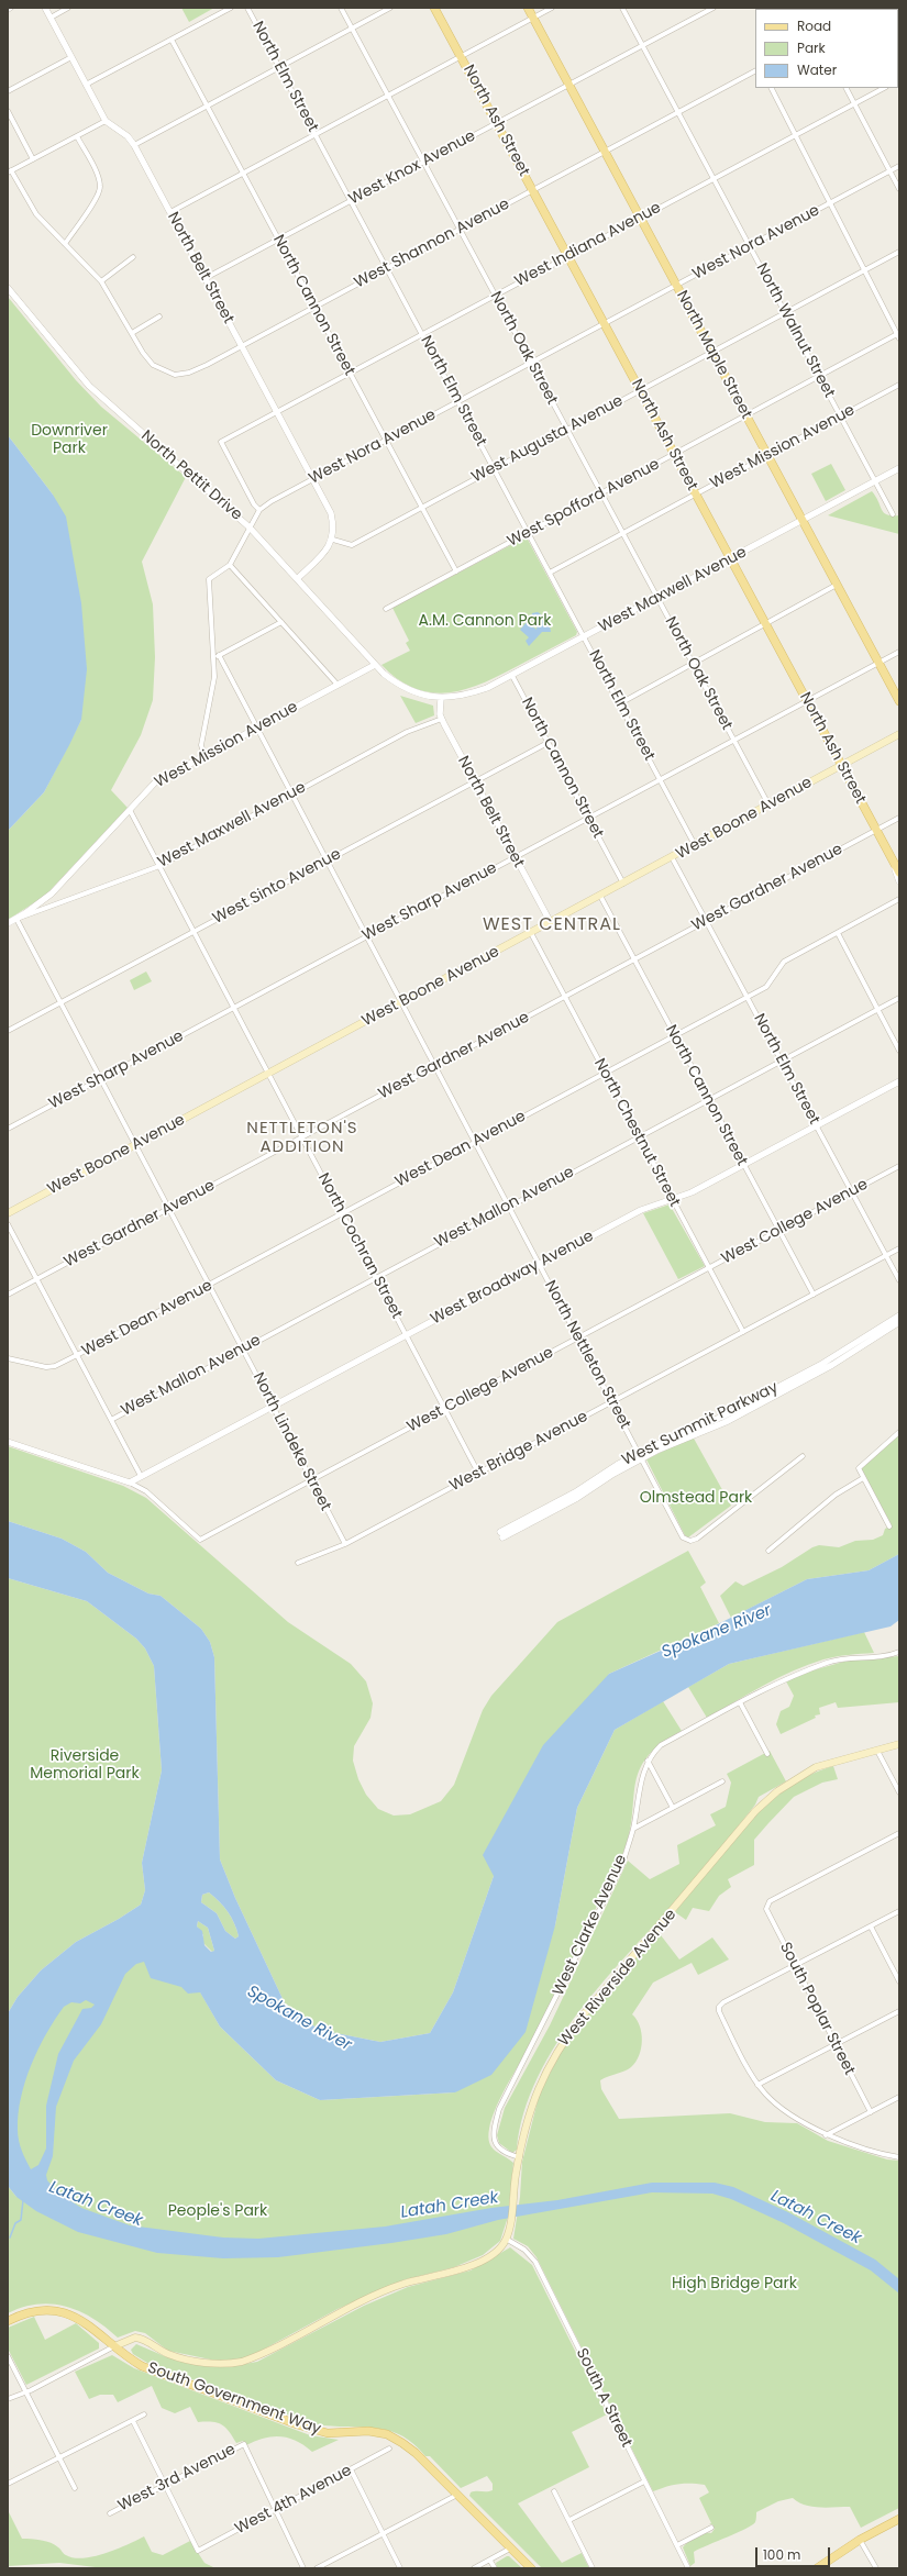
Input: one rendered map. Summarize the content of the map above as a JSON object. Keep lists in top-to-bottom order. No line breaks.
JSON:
{"streets":{"main road":["North Ash Street","North Maple Street","West Boone Avenue","West Riverside Avenue","South Government Way"],"street":["North Elm Street","West Knox Avenue","West Nora Avenue","West Shannon Avenue","West Indiana Avenue","North Belt Street","North Cannon Street","North Walnut Street","North Oak Street","West Augusta Avenue","West Mission Avenue","North Pettit Drive","West Spofford Avenue","West Maxwell Avenue","West Sinto Avenue","West Gardner Avenue","West Sharp Avenue","North Chestnut Street","West Dean Avenue","West Mallon Avenue","West College Avenue","North Cochran Street","West Broadway Avenue","North Nettleton Street","West Summit Parkway","North Lindeke Street","West Bridge Avenue","West Clarke Avenue","South Poplar Street","South A Street","West 3rd Avenue","West 4th Avenue"]},"crossings":[["North Elm Street","West Knox Avenue"],["North Elm Street","West Nora Avenue"],["North Elm Street","West Shannon Avenue"],["North Elm Street","West Indiana Avenue"],["North Elm Street","West Augusta Avenue"],["North Elm Street","West Mission Avenue"],["North Elm Street","West Spofford Avenue"],["North Elm Street","West Maxwell Avenue"],["North Elm Street","West Boone Avenue"],["North Elm Street","West Gardner Avenue"],["North Elm Street","West Sharp Avenue"],["North Elm Street","West Dean Avenue"],["North Elm Street","West Mallon Avenue"],["North Elm Street","West College Avenue"],["North Elm Street","West Broadway Avenue"],["North Elm Street","West Bridge Avenue"],["North Ash Street","West Knox Avenue"],["North Ash Street","West Nora Avenue"],["North Ash Street","West Shannon Avenue"],["North Ash Street","West Indiana Avenue"],["North Ash Street","West Augusta Avenue"],["North Ash Street","West Mission Avenue"],["North Ash Street","West Spofford Avenue"],["North Ash Street","West Maxwell Avenue"],["North Ash Street","West Boone Avenue"],["North Ash Street","West Gardner Avenue"],["North Ash Street","West Sharp Avenue"],["West Knox Avenue","North Belt Street"],["West Knox Avenue","North Cannon Street"],["West Knox Avenue","North Walnut Street"],["West Knox Avenue","North Oak Street"],["West Knox Avenue","North Maple Street"],["West Nora Avenue","West Indiana Avenue"],["West Nora Avenue","North Belt Street"],["West Nora Avenue","North Cannon Street"],["West Nora Avenue","North Walnut Street"],["West Nora Avenue","North Oak Street"],["West Nora Avenue","North Maple Street"],["West Shannon Avenue","North Belt Street"],["West Shannon Avenue","North Cannon Street"],["West Shannon Avenue","North Walnut Street"],["West Shannon Avenue","North Oak Street"],["West Shannon Avenue","North Maple Street"],["West Indiana Avenue","North Belt Street"],["West Indiana Avenue","North Cannon Street"],["West Indiana Avenue","North Walnut Street"],["West Indiana Avenue","North Oak Street"],["West Indiana Avenue","North Maple Street"],["North Belt Street","West Augusta Avenue"],["North Belt Street","North Pettit Drive"],["North Belt Street","West Maxwell Avenue"],["North Belt Street","West Boone Avenue"],["North Belt Street","West Sinto Avenue"],["North Belt Street","West Sharp Avenue"],["North Cannon Street","West Augusta Avenue"],["North Cannon Street","West Spofford Avenue"],["North Cannon Street","West Maxwell Avenue"],["North Cannon Street","West Boone Avenue"],["North Cannon Street","West Sinto Avenue"],["North Cannon Street","West Gardner Avenue"],["North Cannon Street","West Sharp Avenue"],["North Cannon Street","West Dean Avenue"],["North Cannon Street","West Mallon Avenue"],["North Cannon Street","West College Avenue"],["North Cannon Street","West Broadway Avenue"],["North Cannon Street","West Bridge Avenue"],["North Walnut Street","West Augusta Avenue"],["North Walnut Street","West Mission Avenue"],["North Walnut Street","West Spofford Avenue"],["North Walnut Street","West Maxwell Avenue"],["North Oak Street","West Augusta Avenue"],["North Oak Street","West Mission Avenue"],["North Oak Street","West Spofford Avenue"],["North Oak Street","West Maxwell Avenue"],["North Oak Street","West Boone Avenue"],["North Oak Street","West Sharp Avenue"],["North Maple Street","West Augusta Avenue"],["North Maple Street","West Mission Avenue"],["North Maple Street","West Spofford Avenue"],["North Maple Street","West Maxwell Avenue"],["North Maple Street","West Sharp Avenue"],["West Mission Avenue","North Pettit Drive"],["West Mission Avenue","West Maxwell Avenue"],["West Mission Avenue","North Cochran Street"],["West Mission Avenue","North Nettleton Street"],["West Mission Avenue","North Lindeke Street"],["North Pettit Drive","West Maxwell Avenue"],["West Maxwell Avenue","North Cochran Street"],["West Maxwell Avenue","North Nettleton Street"],["West Maxwell Avenue","North Lindeke Street"],["West Boone Avenue","North Chestnut Street"],["West Boone Avenue","North Cochran Street"],["West Boone Avenue","North Nettleton Street"],["West Boone Avenue","North Lindeke Street"],["West Sinto Avenue","North Cochran Street"],["West Sinto Avenue","North Nettleton Street"],["West Sinto Avenue","North Lindeke Street"],["West Gardner Avenue","North Chestnut Street"],["West Gardner Avenue","North Cochran Street"],["West Gardner Avenue","North Nettleton Street"],["West Gardner Avenue","North Lindeke Street"],["West Sharp Avenue","North Cochran Street"],["West Sharp Avenue","North Nettleton Street"],["West Sharp Avenue","North Lindeke Street"],["North Chestnut Street","West Dean Avenue"],["North Chestnut Street","West Mallon Avenue"],["North Chestnut Street","West College Avenue"],["North Chestnut Street","West Broadway Avenue"],["North Chestnut Street","West Bridge Avenue"],["West Dean Avenue","North Cochran Street"],["West Dean Avenue","North Nettleton Street"],["West Dean Avenue","North Lindeke Street"],["West Mallon Avenue","North Cochran Street"],["West Mallon Avenue","North Nettleton Street"],["West Mallon Avenue","North Lindeke Street"],["West College Avenue","North Cochran Street"],["West College Avenue","West Broadway Avenue"],["West College Avenue","North Nettleton Street"],["West College Avenue","North Lindeke Street"],["North Cochran Street","West Broadway Avenue"],["North Cochran Street","West Bridge Avenue"],["West Broadway Avenue","North Nettleton Street"],["West Broadway Avenue","North Lindeke Street"],["North Nettleton Street","West Summit Parkway"],["North Nettleton Street","West Bridge Avenue"],["North Lindeke Street","West Bridge Avenue"],["West Clarke Avenue","West Riverside Avenue"],["West Riverside Avenue","South A Street"],["West Riverside Avenue","South Government Way"],["West 3rd Avenue","West 4th Avenue"]],"districts":["WEST CENTRAL","NETTLETON'S ADDITION"],"water":["Spokane River","Latah Creek"],"parks":["Downriver Park","A.M. Cannon Park","Olmstead Park","Riverside Memorial Park","People's Park","High Bridge Park"],"legend":["Road","Park","Water"],"scale_bar":"100 m"}
